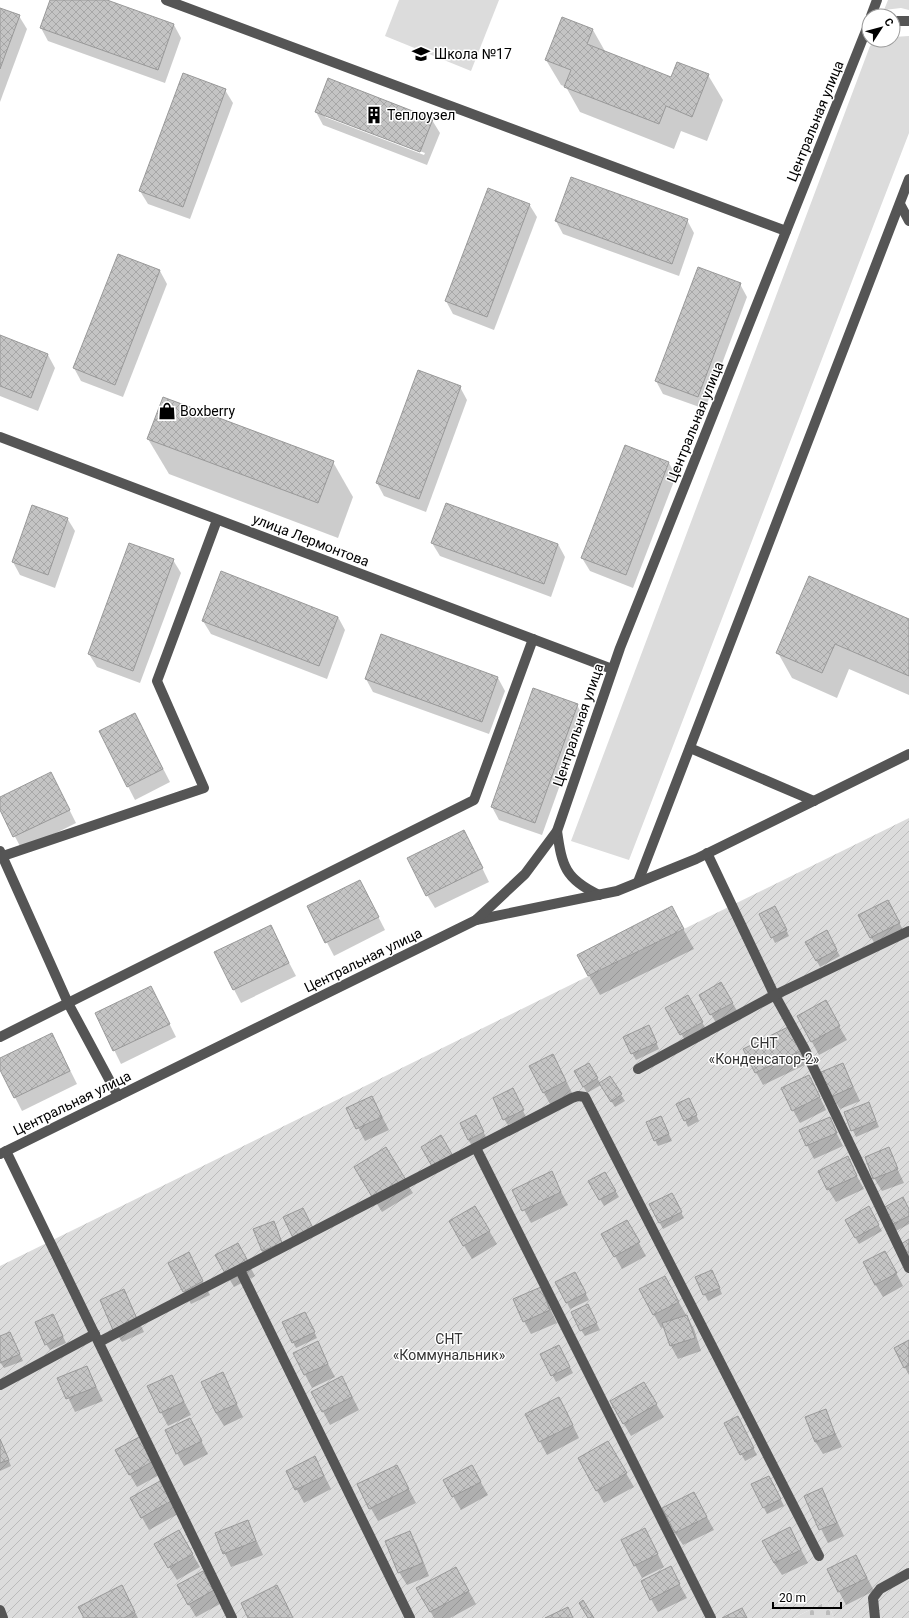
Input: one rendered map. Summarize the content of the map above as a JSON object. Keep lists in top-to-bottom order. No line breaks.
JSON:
{"streets":{"street":["Центральная улица","улица Лермонтова"]},"crossings":[["Центральная улица","улица Лермонтова"]],"parks":["СНТ «Конденсатор-2»","СНТ «Коммунальник»"],"places":{"school or university":["Школа №17"],"building":["Теплоузел"],"shop":["Boxberry"]},"scale_bar":"20 m","north":"top right"}
